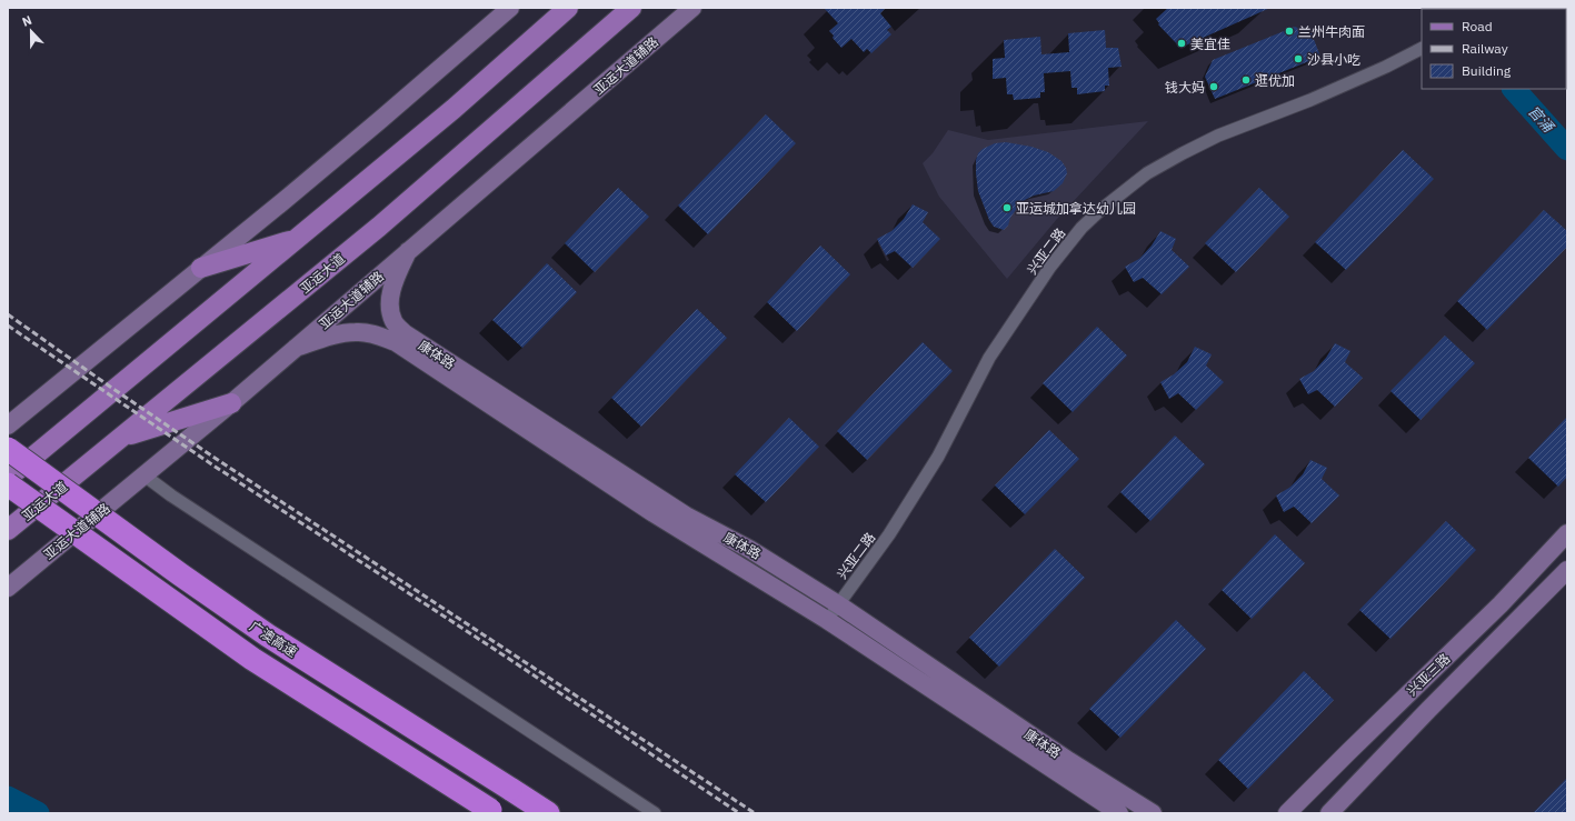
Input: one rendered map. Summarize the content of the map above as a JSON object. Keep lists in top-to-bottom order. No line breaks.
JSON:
{"streets":{"highway":["广澳高速"],"main road":["亚运大道"],"street":["亚运大道辅路","兴亚二路","康体路","兴亚三路"]},"crossings":[["亚运大道辅路","康体路"],["兴亚二路","康体路"]],"water":["官涌"],"places":["兰州牛肉面","美宜佳","沙县小吃","逛优加","钱大妈","亚运城加拿达幼儿园"],"legend":["Road","Railway","Building"],"north":"top"}
